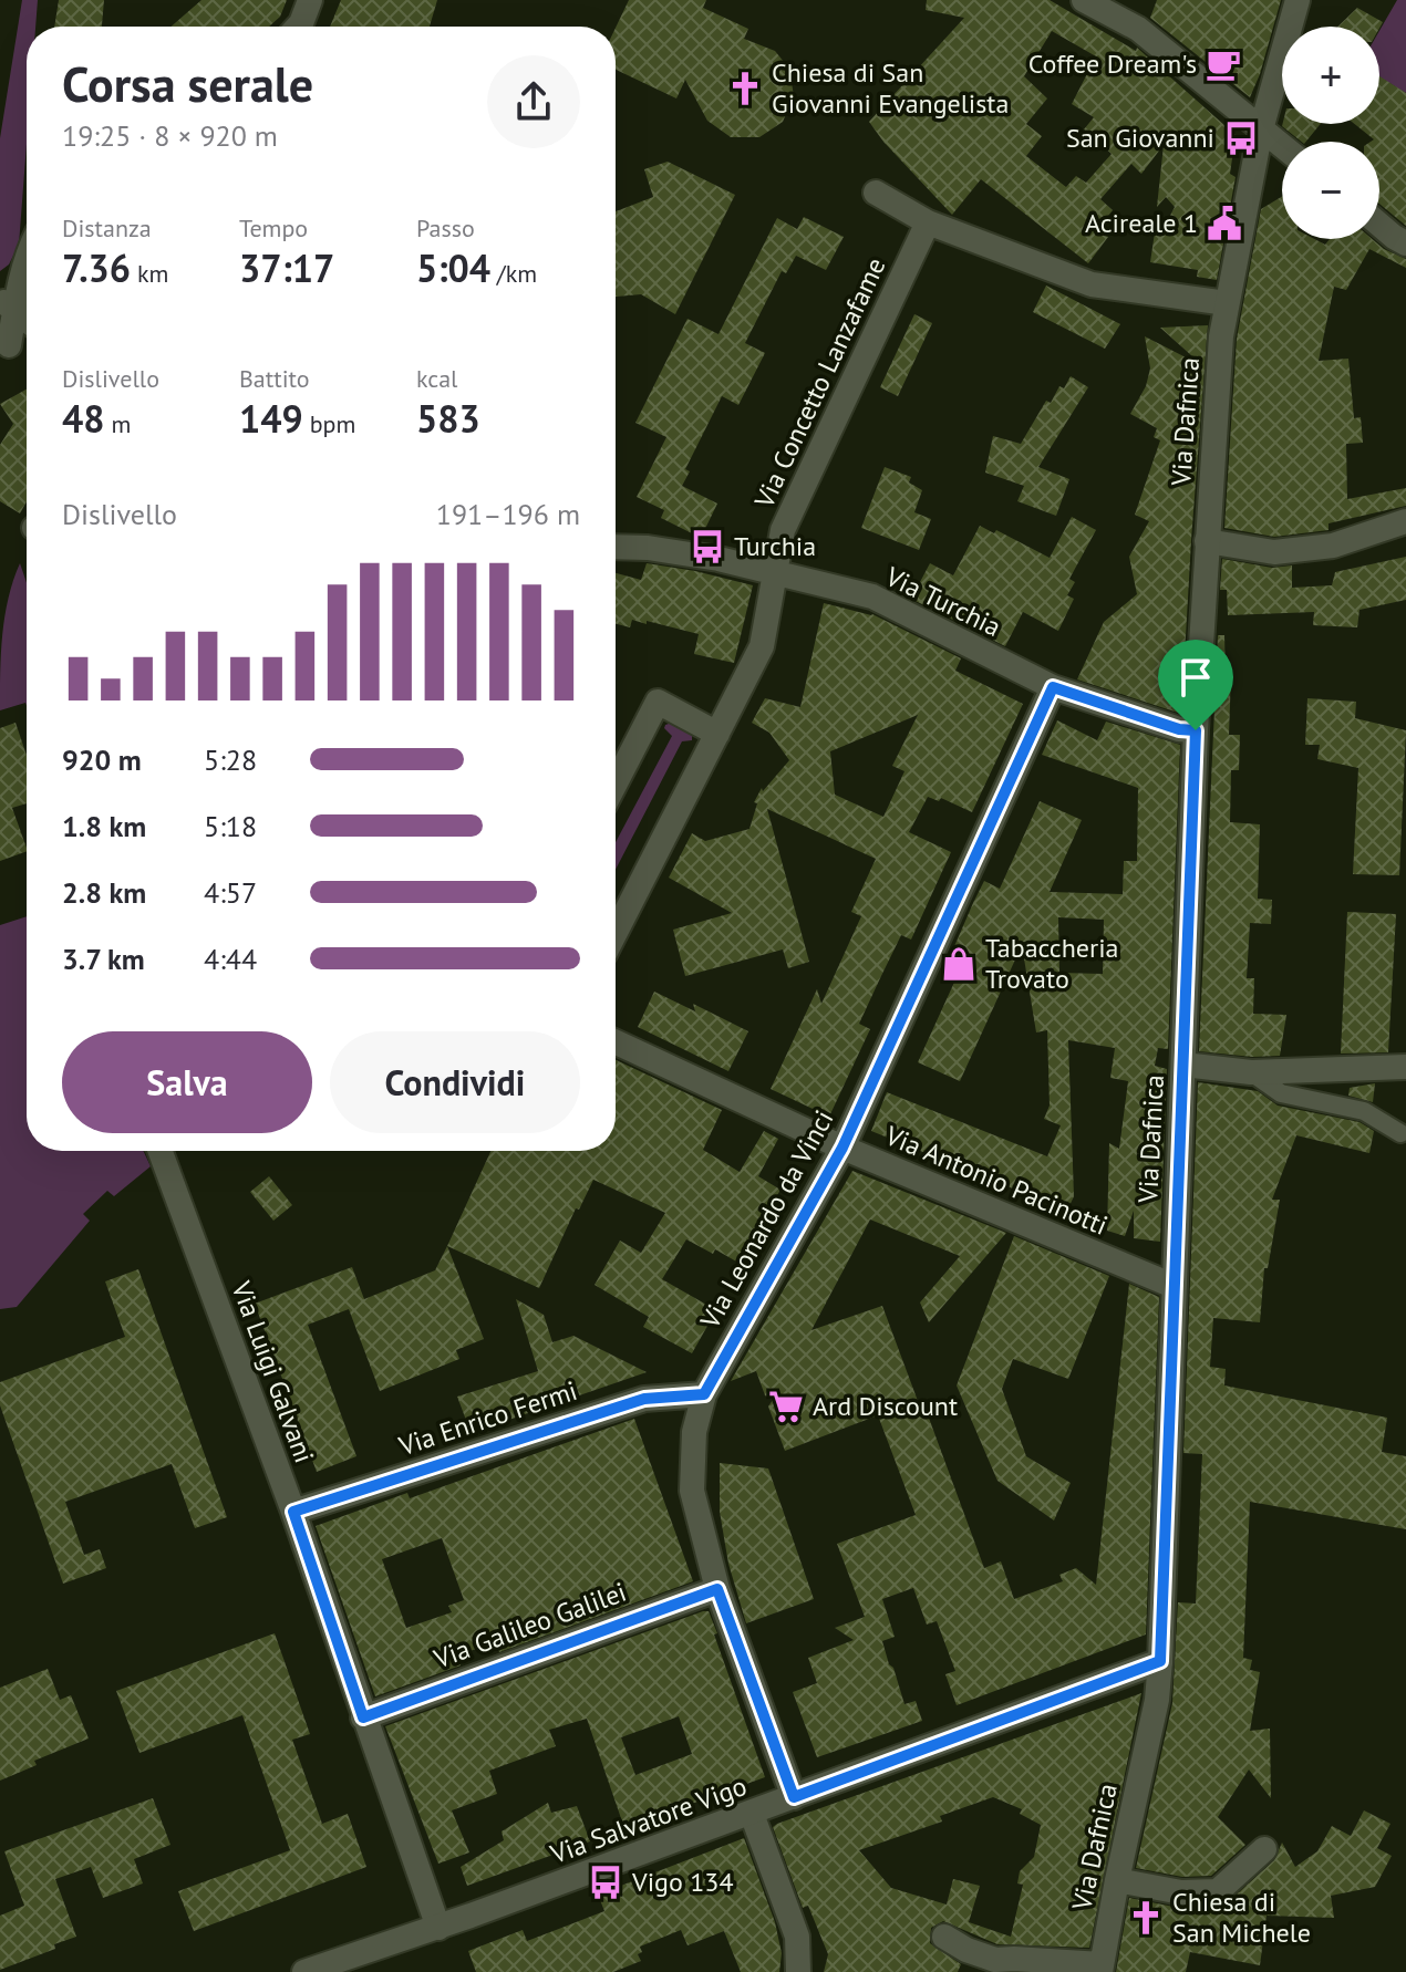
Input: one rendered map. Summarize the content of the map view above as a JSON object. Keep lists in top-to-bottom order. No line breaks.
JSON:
{"streets":{"street":["Via Concetto Lanzafame","Via Dafnica","Via Turchia","Via Antonio Pacinotti","Via Leonardo da Vinci","Via Luigi Galvani","Via Enrico Fermi","Via Galileo Galilei","Via Salvatore Vigo"]},"crossings":[["Via Concetto Lanzafame","Via Turchia"],["Via Dafnica","Via Turchia"],["Via Dafnica","Via Antonio Pacinotti"],["Via Dafnica","Via Salvatore Vigo"],["Via Turchia","Via Leonardo da Vinci"],["Via Antonio Pacinotti","Via Leonardo da Vinci"],["Via Leonardo da Vinci","Via Enrico Fermi"],["Via Leonardo da Vinci","Via Galileo Galilei"],["Via Leonardo da Vinci","Via Salvatore Vigo"],["Via Luigi Galvani","Via Enrico Fermi"],["Via Luigi Galvani","Via Galileo Galilei"],["Via Luigi Galvani","Via Salvatore Vigo"]],"places":{"cafe":["Coffee Dream's"],"church":["Chiesa di San Giovanni Evangelista","Chiesa di San Michele"],"bus stop":["San Giovanni","Turchia","Vigo 134"],"public building":["Acireale 1"],"shop":["Tabaccheria Trovato"],"supermarket":["Ard Discount"]},"page":{"map_buttons":["+","−"],"heading":["Corsa serale","19:25 · 8 × 920 m"],"stats":[["Distanza","7.36 km"],["Tempo","37:17"],["Passo","5:04 /km"],["Dislivello","48 m"],["Battito","149 bpm"],["kcal","583"]],"chart":["Dislivello","191–196 m"],"list":[{"name":"920 m","note":"5:28"},{"name":"1.8 km","note":"5:18"},{"name":"2.8 km","note":"4:57"},{"name":"3.7 km","note":"4:44"}],"buttons":["Salva","Condividi"]}}
